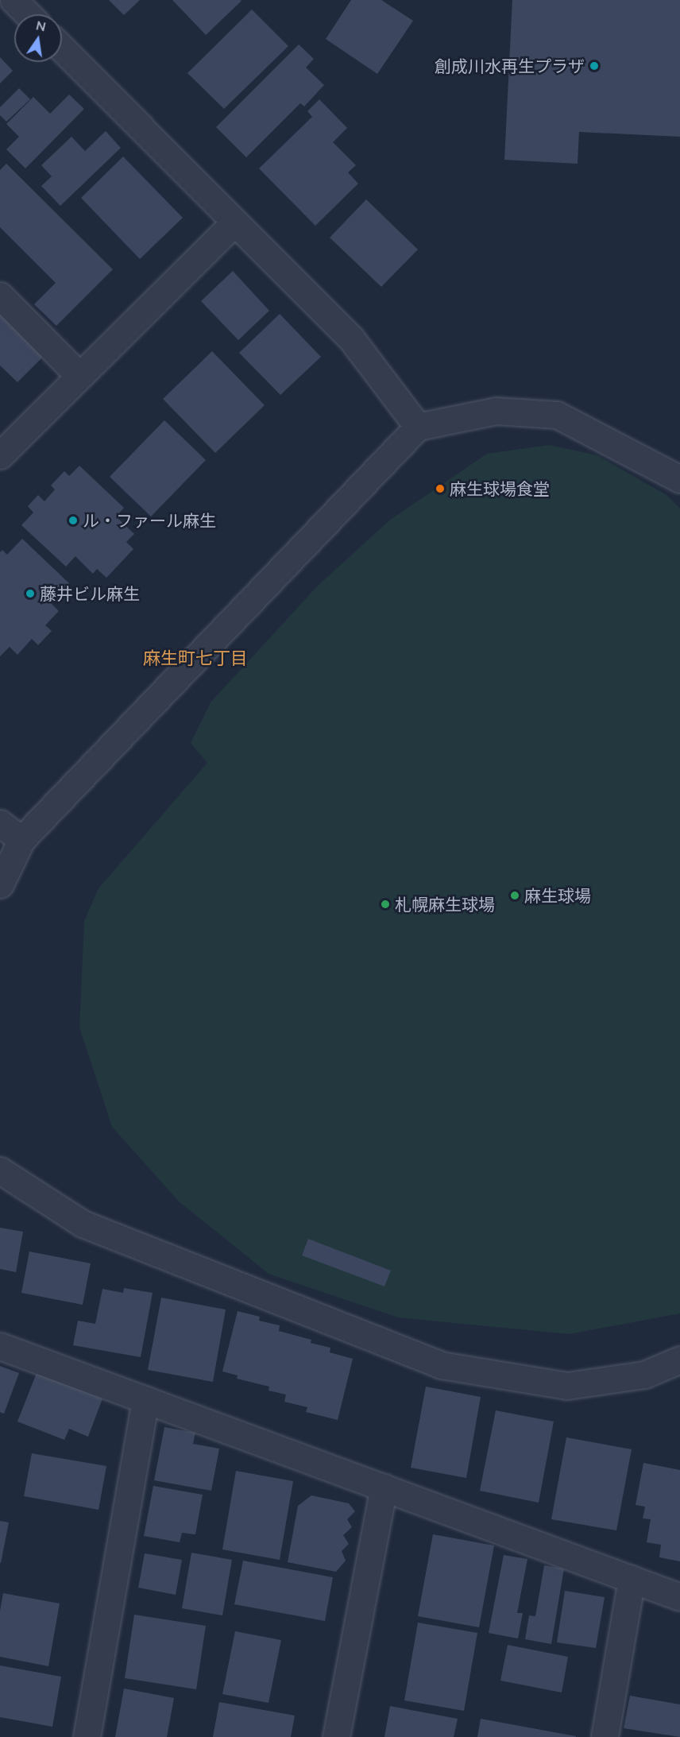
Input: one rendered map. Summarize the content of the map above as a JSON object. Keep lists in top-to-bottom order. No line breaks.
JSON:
{"districts":["麻生町七丁目"],"places":["創成川水再生プラザ","麻生球場食堂","ル・ファール麻生","藤井ビル麻生","麻生球場","札幌麻生球場"],"north":"top"}
